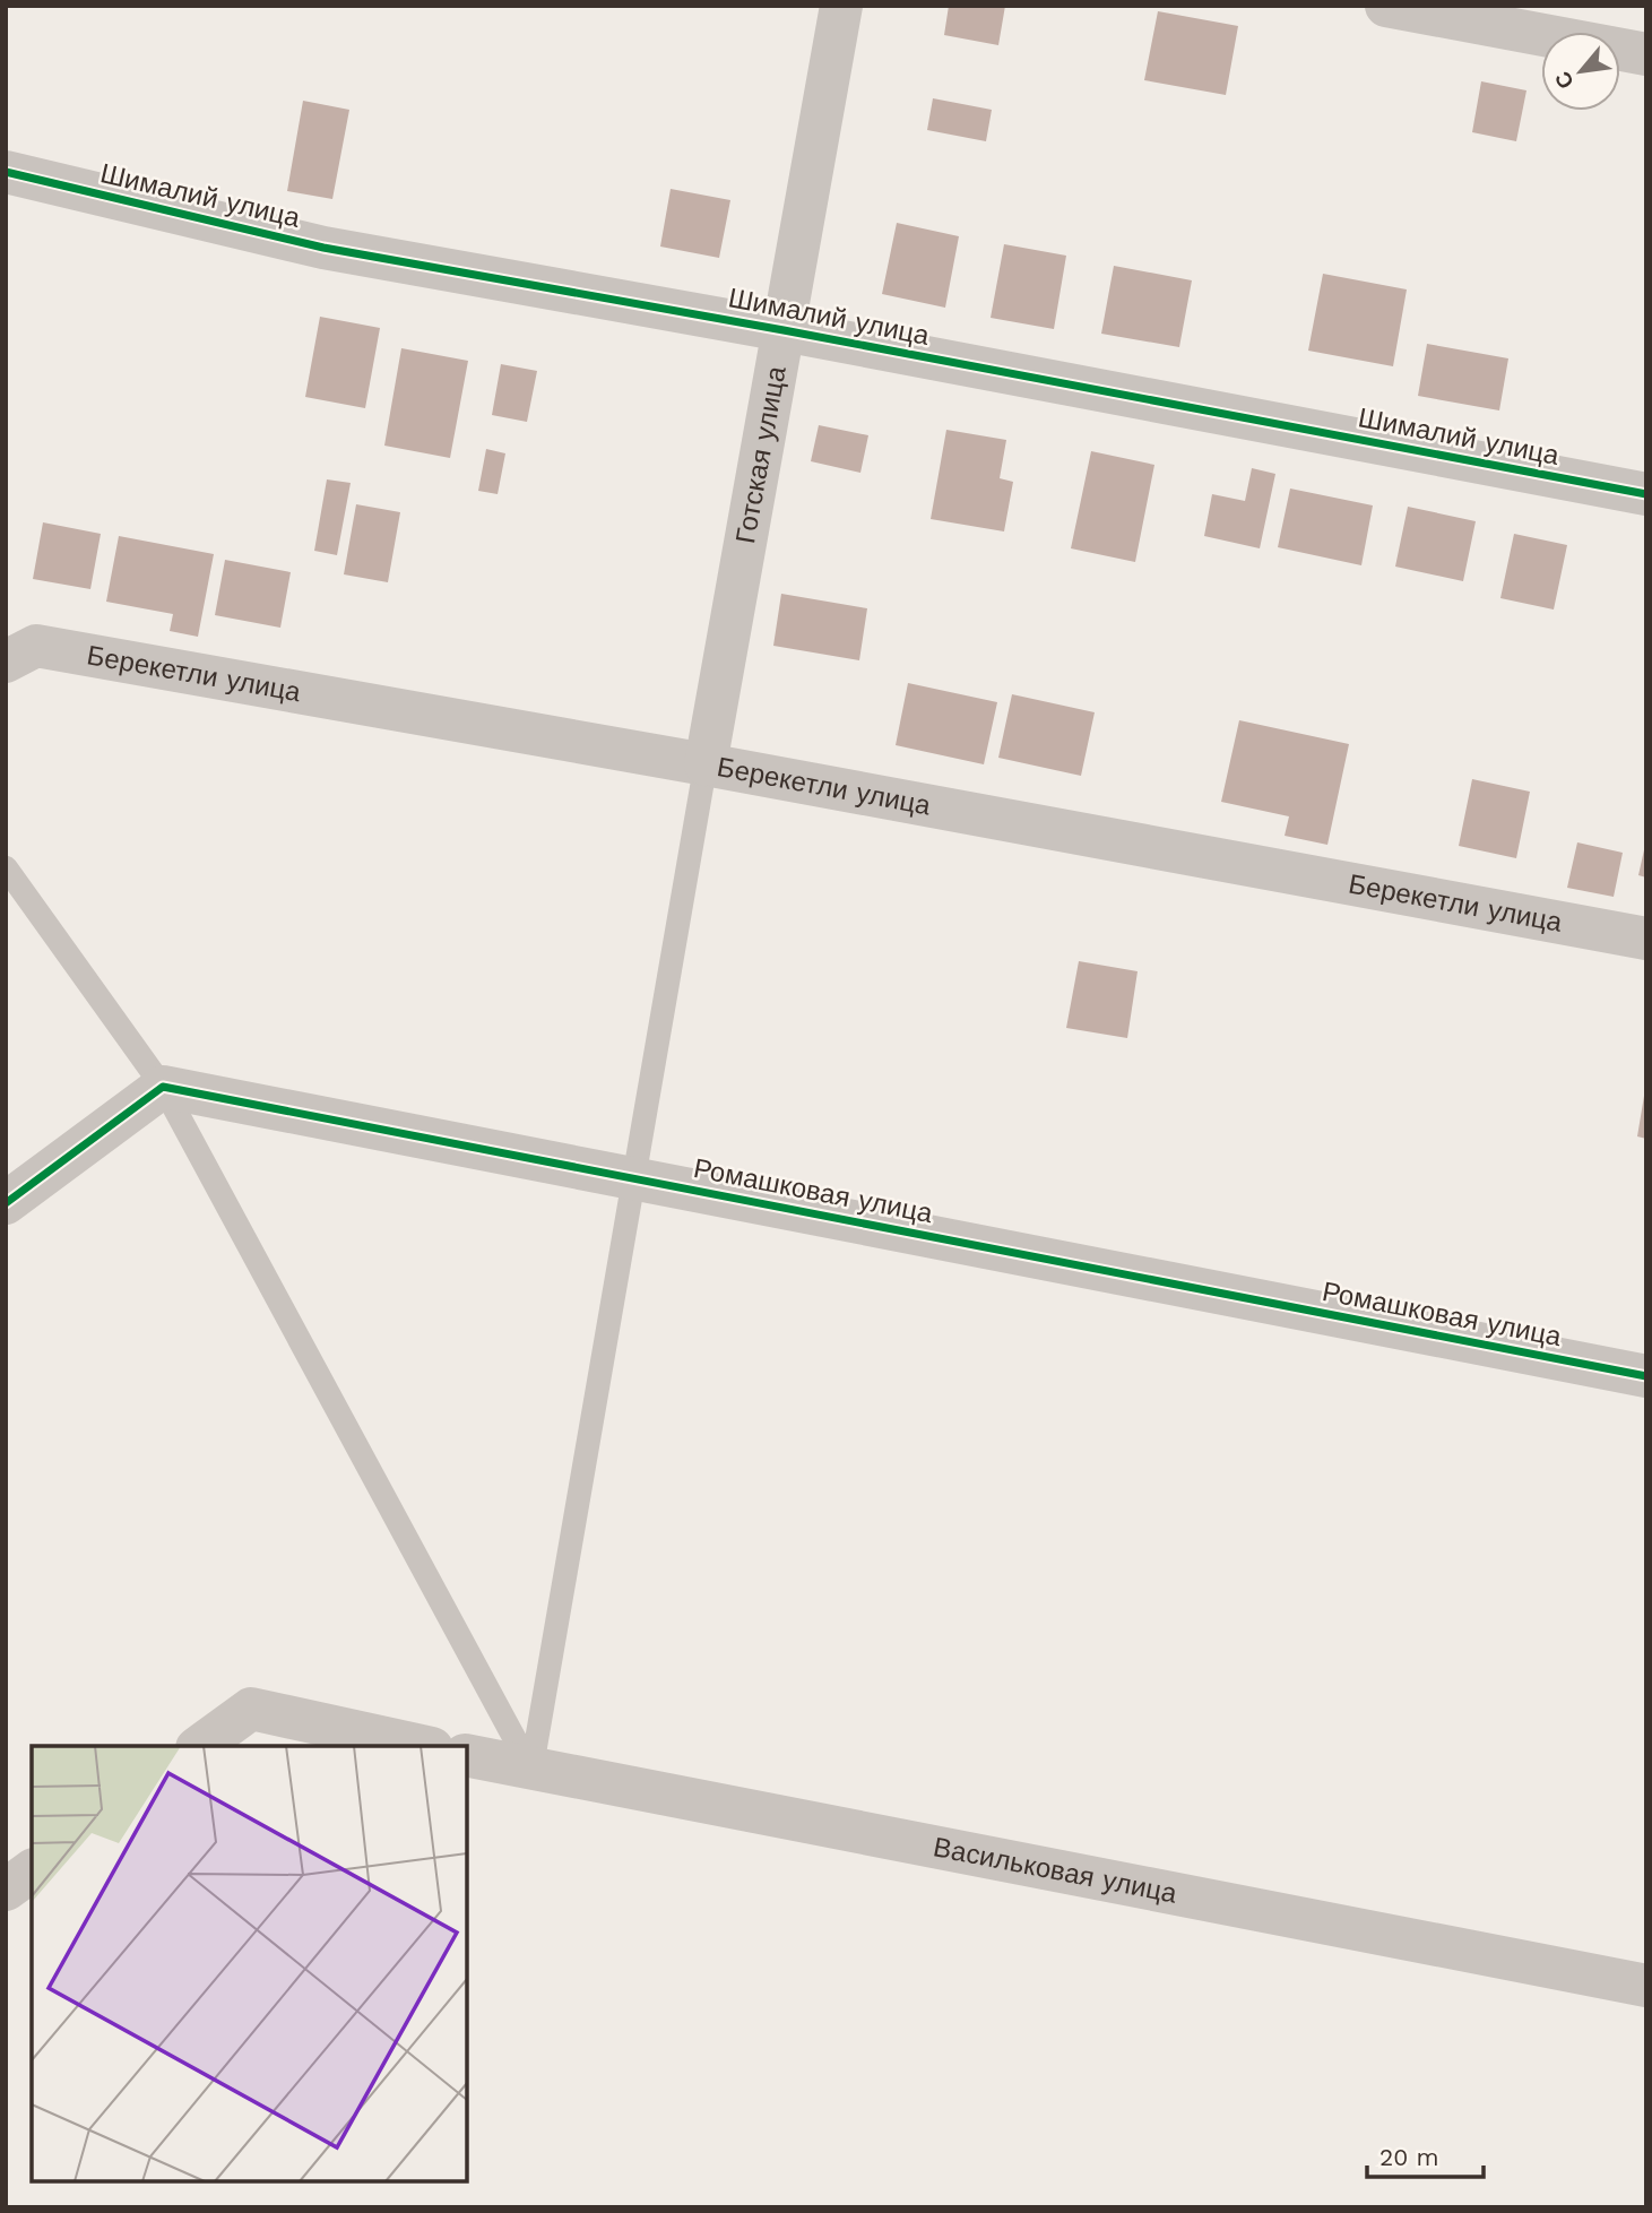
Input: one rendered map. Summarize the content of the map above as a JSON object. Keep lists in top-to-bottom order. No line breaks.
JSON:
{"streets":{"street":["Шималий улица","Готская улица","Берекетли улица","Ромашковая улица","Васильковая улица"]},"crossings":[["Шималий улица","Готская улица"],["Готская улица","Берекетли улица"]],"scale_bar":"20 m","north":"bottom left"}
